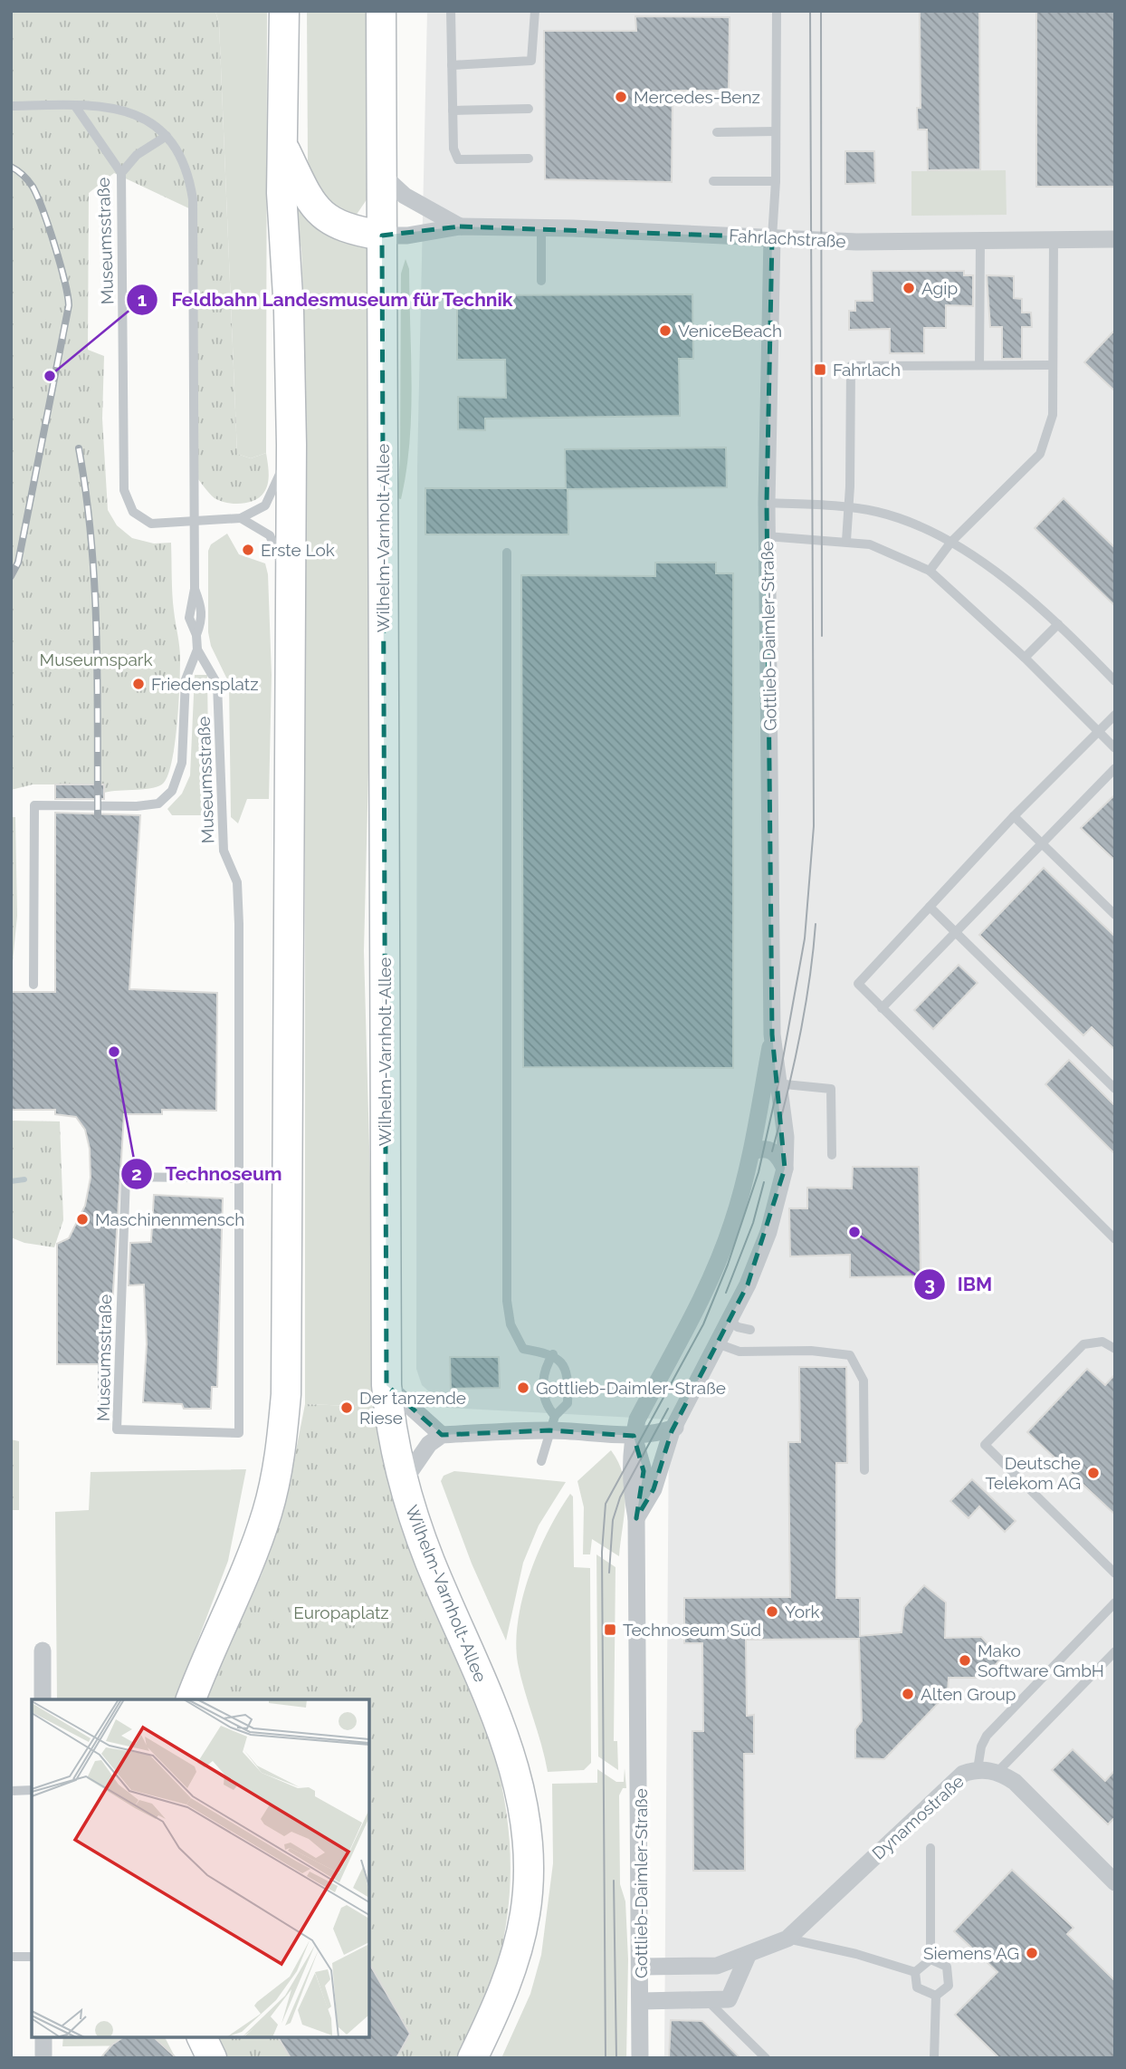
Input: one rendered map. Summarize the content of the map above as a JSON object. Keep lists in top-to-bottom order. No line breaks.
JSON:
{"streets":{"main road":["Wilhelm-Varnholt-Allee"],"street":["Fahrlachstraße","Gottlieb-Daimler-Straße","Dynamostraße"],"lane":["Museumsstraße"]},"crossings":[["Fahrlachstraße","Wilhelm-Varnholt-Allee"],["Fahrlachstraße","Gottlieb-Daimler-Straße"],["Gottlieb-Daimler-Straße","Dynamostraße"]],"parks":["Museumspark","Europaplatz"],"places":{"other":["Mercedes-Benz","Agip","VeniceBeach","Feldbahn Landesmuseum für Technik","Erste Lok","Friedensplatz","Technoseum","Maschinenmensch","IBM","Gottlieb-Daimler-Straße","Der tanzende Riese","Deutsche Telekom AG","York","Mako Software GmbH","Alten Group","Siemens AG"],"transit":["Fahrlach","Technoseum Süd"]}}
